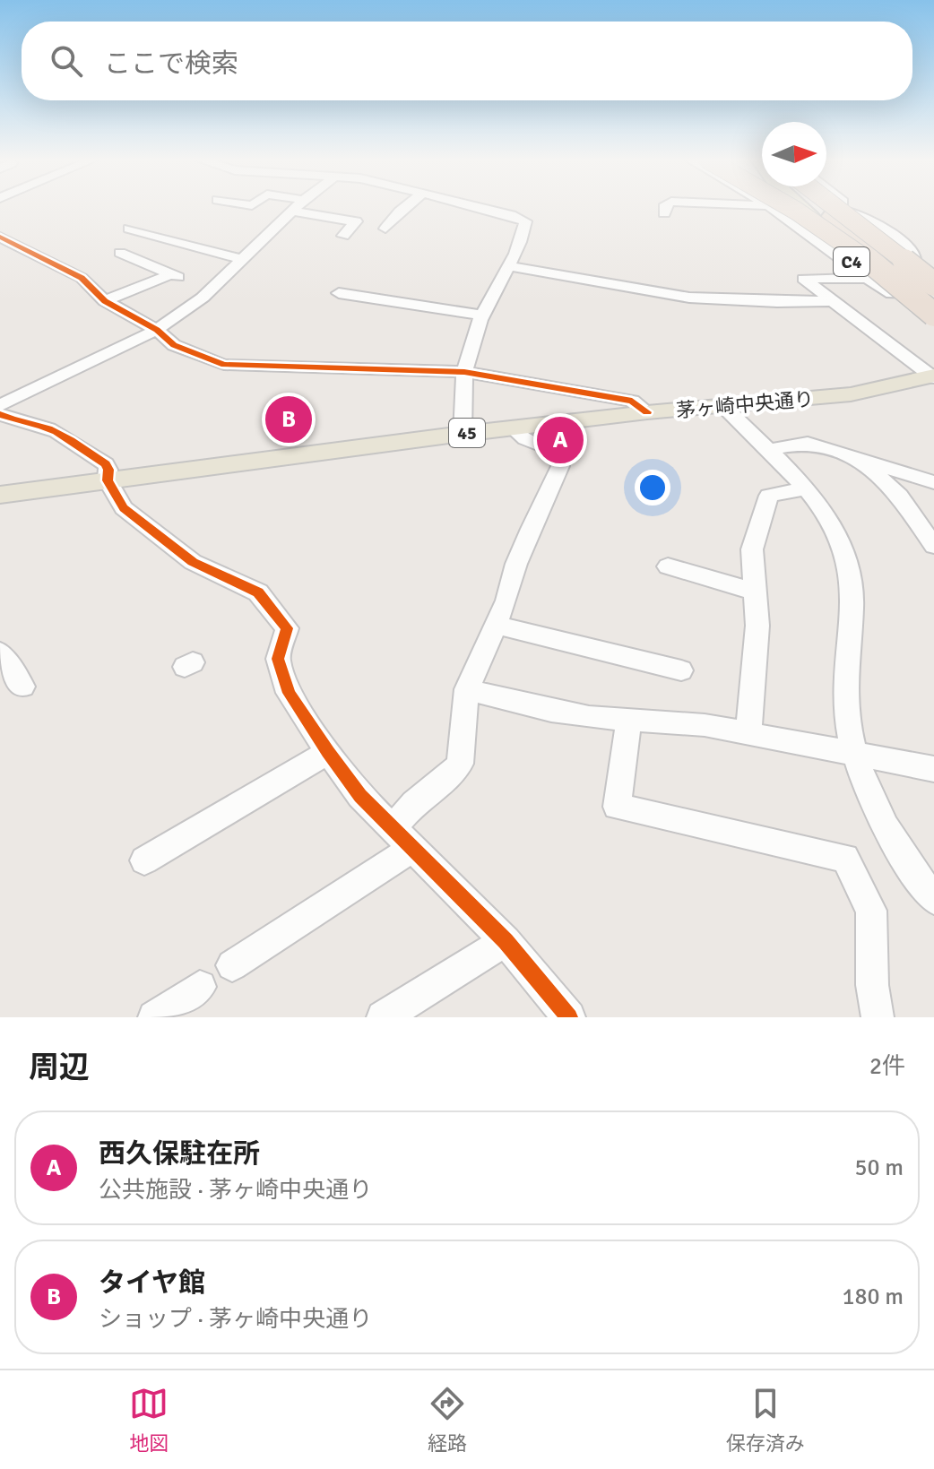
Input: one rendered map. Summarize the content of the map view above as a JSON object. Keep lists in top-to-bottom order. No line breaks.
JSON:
{"streets":{"highway":["C4"],"main road":["茅ヶ崎中央通り","45"]},"north":"right","page":{"search":"ここで検索","pins":["B","A"],"heading":["周辺","2件"],"list":[{"mark":"A","name":"西久保駐在所","note":"公共施設 · 茅ヶ崎中央通り","value":"50 m"},{"mark":"B","name":"タイヤ館","note":"ショップ · 茅ヶ崎中央通り","value":"180 m"}],"nav":["地図","経路","保存済み"]}}
